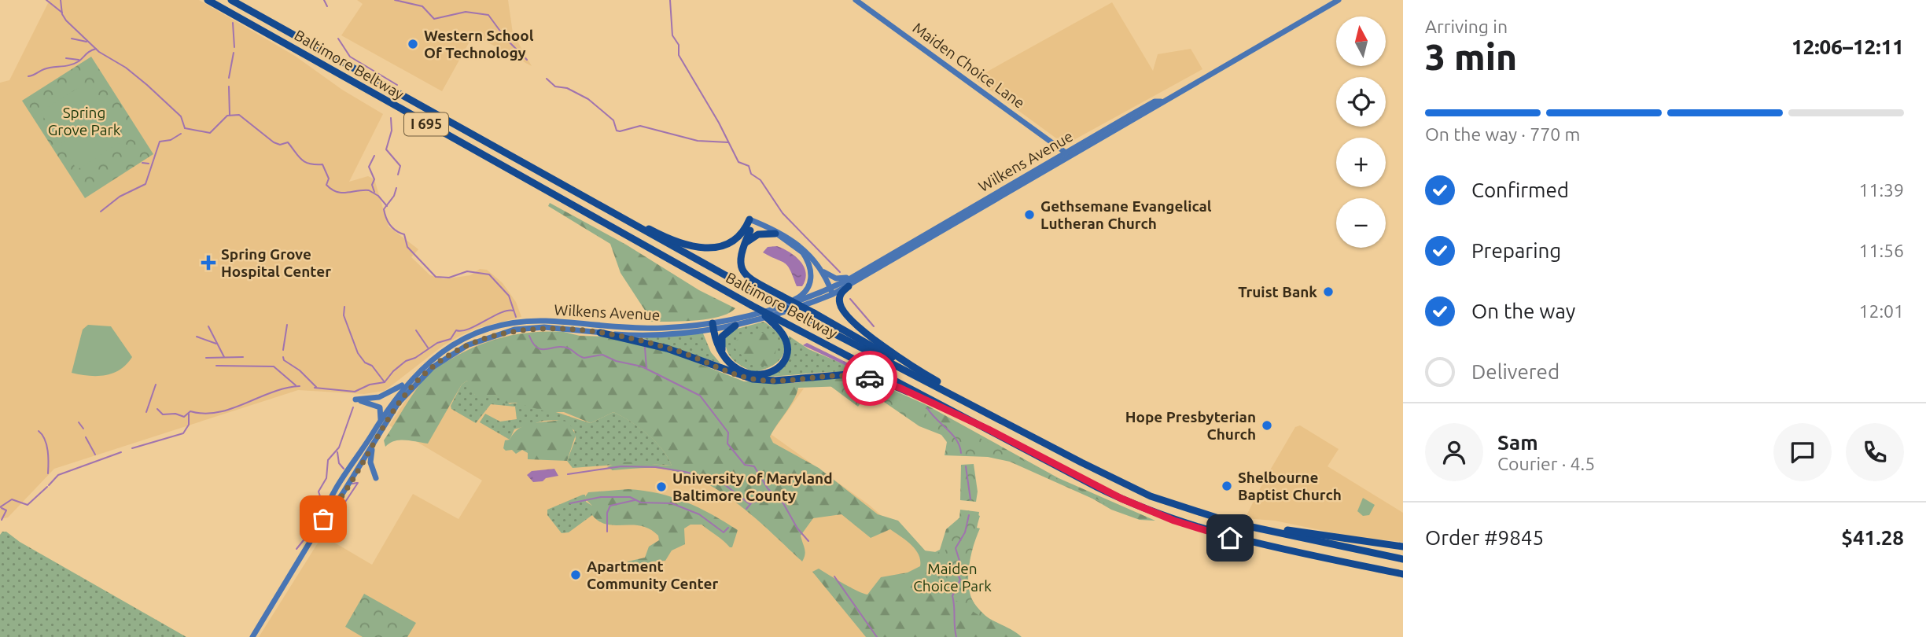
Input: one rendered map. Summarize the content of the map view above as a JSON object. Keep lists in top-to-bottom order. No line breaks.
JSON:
{"streets":{"highway":["Baltimore Beltway","I 695"],"main road":["Maiden Choice Lane","Wilkens Avenue"]},"crossings":[["Maiden Choice Lane","Wilkens Avenue"]],"parks":["Spring Grove Park","Maiden Choice Park"],"places":{"other":["Western School Of Technology","Gethsemane Evangelical Lutheran Church","Truist Bank","Hope Presbyterian Church","Shelbourne Baptist Church","University of Maryland Baltimore County","Apartment Community Center"],"health":["Spring Grove Hospital Center"]},"north":"top","page":{"heading":["3 min","Arriving in","12:06–12:11"],"panel":["Sam","Courier · 4.5","Order #9845","$41.28"],"map_buttons":["+","−"],"bar":"On the way · 770 m","list":[["Confirmed","11:39"],["Preparing","11:56"],["On the way","12:01"],"Delivered"]}}
